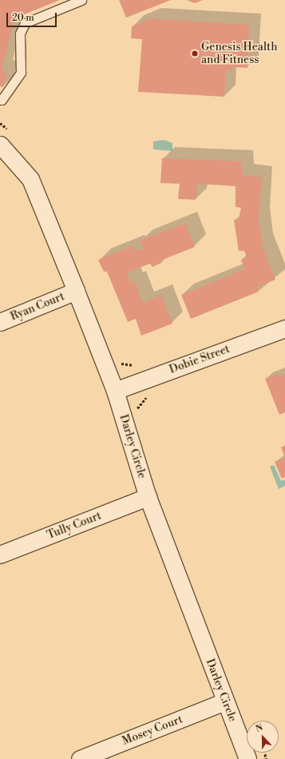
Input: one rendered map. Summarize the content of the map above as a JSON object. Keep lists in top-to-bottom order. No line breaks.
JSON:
{"streets":{"street":["Ryan Court","Dobie Street","Darley Circle","Tully Court","Mosey Court"]},"crossings":[["Ryan Court","Darley Circle"],["Dobie Street","Darley Circle"],["Darley Circle","Tully Court"],["Darley Circle","Mosey Court"]],"places":["Genesis Health and Fitness"],"scale_bar":"20 m","north":"top"}
